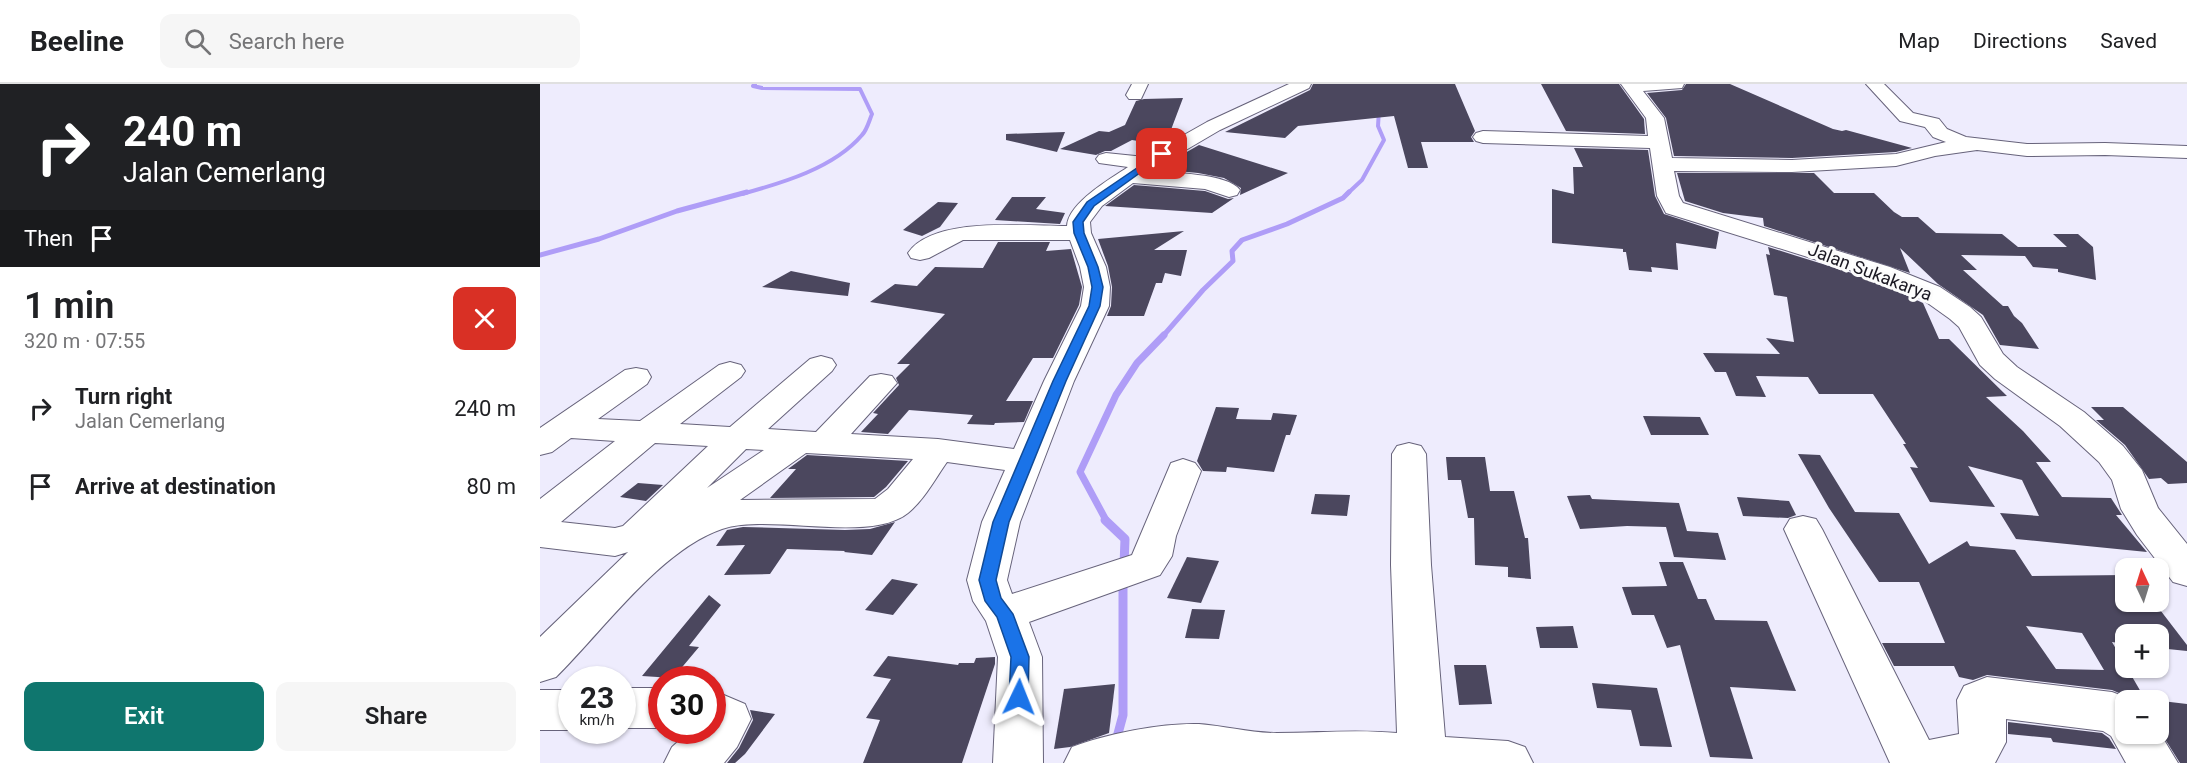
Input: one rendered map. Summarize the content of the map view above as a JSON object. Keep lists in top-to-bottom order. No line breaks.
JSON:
{"streets":{"street":["Jalan Sukakarya"]},"north":"top","page":{"header":"Beeline","search":"Search here","nav":["Map","Directions","Saved"],"turn":["240 m","Jalan Cemerlang"],"then":"Then","heading":["1 min","320 m · 07:55"],"list":[{"name":"Turn right","note":"Jalan Cemerlang","value":"240 m"},{"name":"Arrive at destination","value":"80 m"}],"map_buttons":["+","−"],"speed":"23 km/h","limit":"30","buttons":["Exit","Share"]}}
